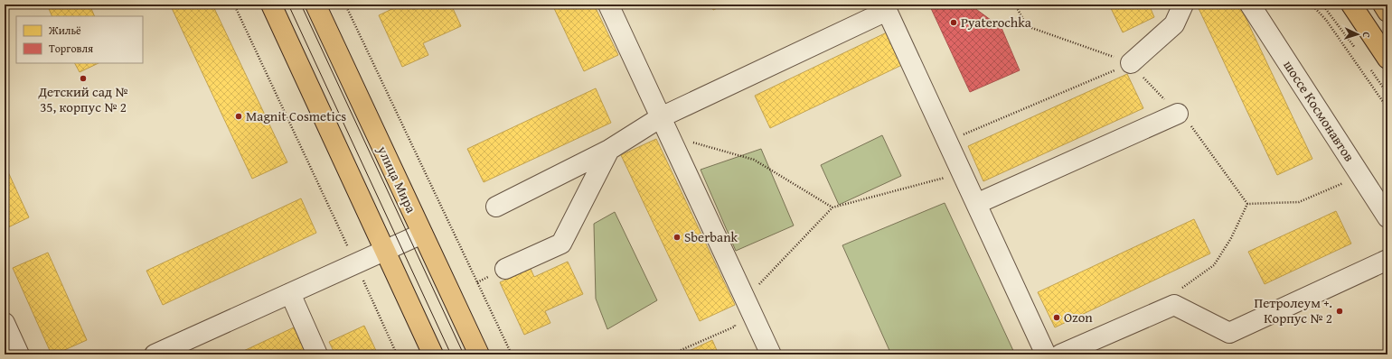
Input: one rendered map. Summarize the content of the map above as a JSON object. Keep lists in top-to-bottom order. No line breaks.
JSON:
{"streets":{"main road":["улица Мира"],"street":["шоссе Космонавтов"]},"places":["Pyaterochka","Детский сад № 35, корпус № 2","Magnit Cosmetics","Sberbank","Петролеум +. Корпус № 2","Ozon"],"legend":["Жильё","Торговля"],"north":"right"}
